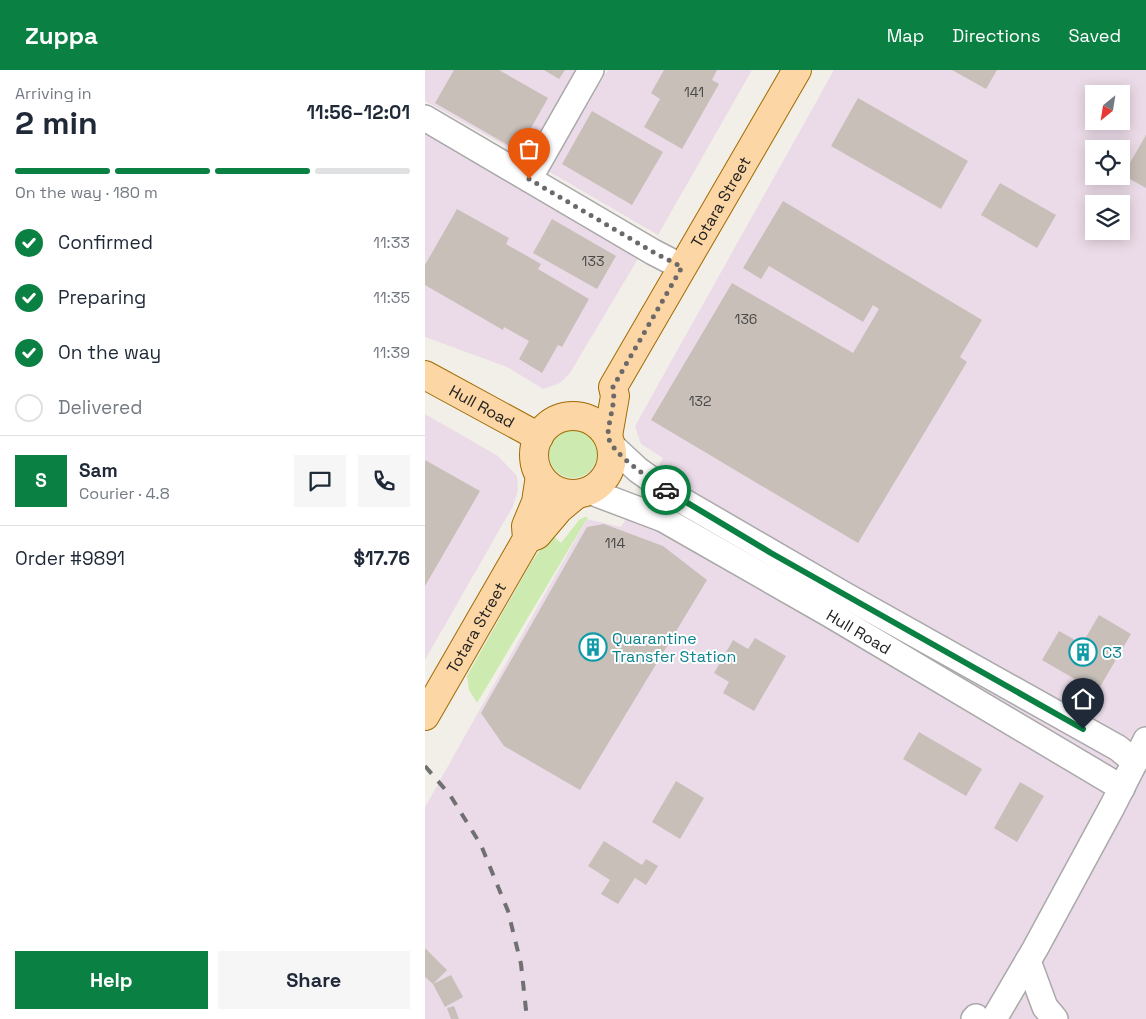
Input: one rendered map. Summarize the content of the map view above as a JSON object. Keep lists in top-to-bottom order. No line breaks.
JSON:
{"streets":{"main road":["Totara Street","Hull Road"]},"crossings":[["Totara Street","Hull Road"]],"places":{"building":["Quarantine Transfer Station","C3"]},"house_numbers":["141","133","136","132","114"],"north":"bottom left","page":{"header":"Zuppa","nav":["Map","Directions","Saved"],"heading":["2 min","Arriving in","11:56–12:01"],"panel":["Sam","Courier · 4.8","Order #9891","$17.76"],"bar":"On the way · 180 m","list":[["Confirmed","11:33"],["Preparing","11:35"],["On the way","11:39"],"Delivered"],"round":"S","buttons":["Help","Share"]}}
